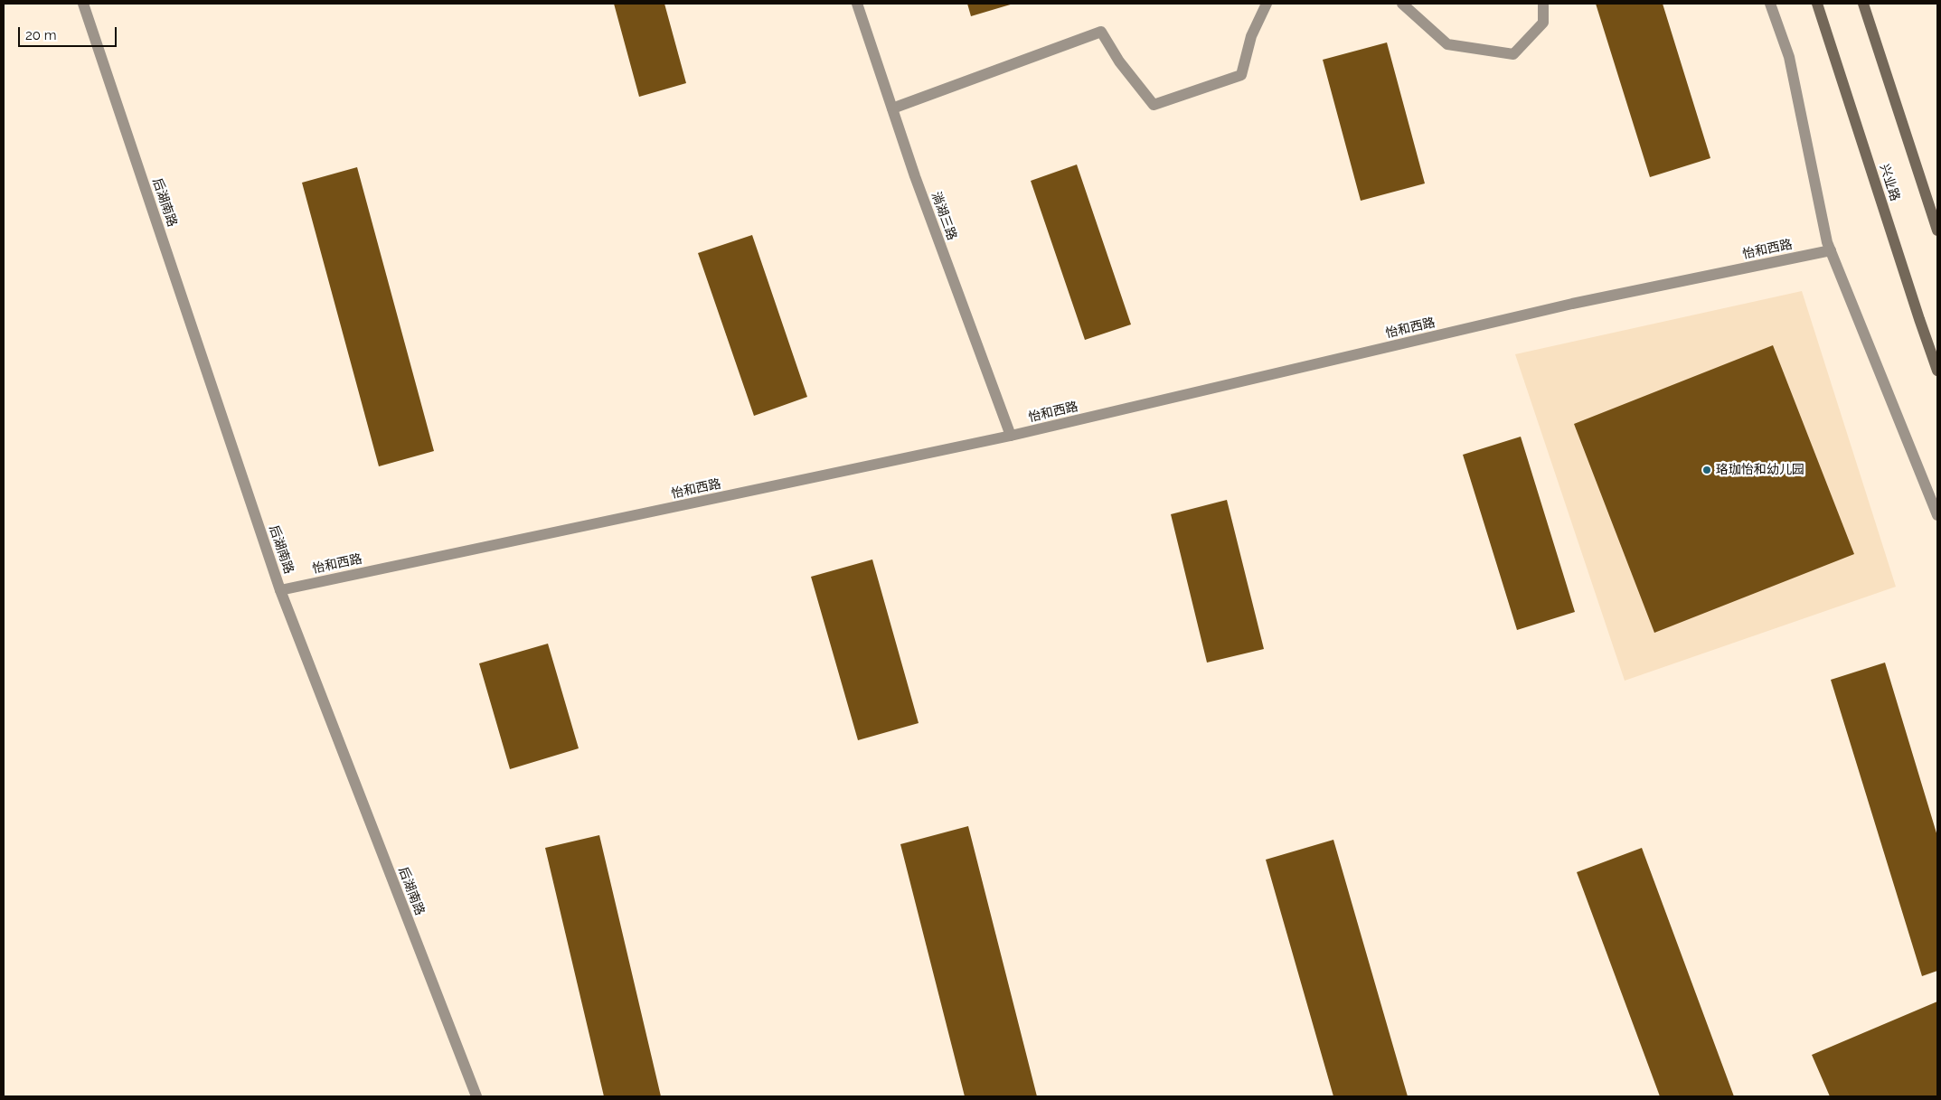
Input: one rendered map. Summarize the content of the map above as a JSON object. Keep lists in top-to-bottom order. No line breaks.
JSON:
{"streets":{"main road":["兴业路"],"street":["后湖南路","淌湖三路","怡和西路"]},"crossings":[["后湖南路","怡和西路"],["淌湖三路","怡和西路"]],"places":["珞珈怡和幼儿园"],"scale_bar":"20 m"}
